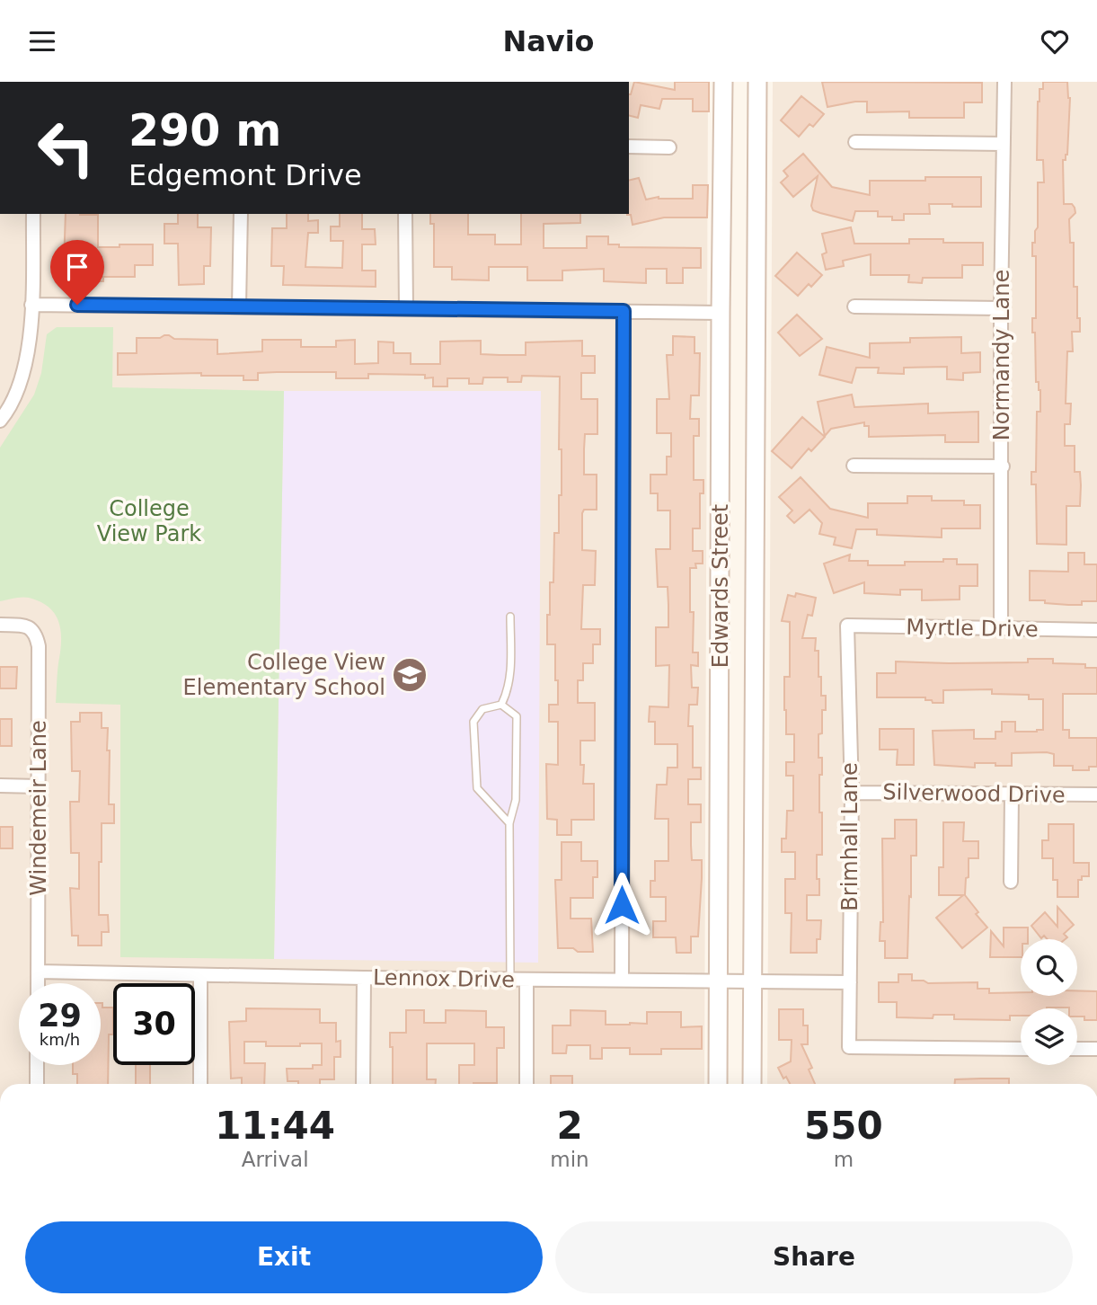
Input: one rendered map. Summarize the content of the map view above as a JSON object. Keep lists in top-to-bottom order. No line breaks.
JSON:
{"streets":{"main road":["Edwards Street"],"street":["Normandy Lane","Myrtle Drive","Silverwood Drive","Windemeir Lane","Brimhall Lane","Lennox Drive"]},"crossings":[["Normandy Lane","Myrtle Drive"],["Edwards Street","Lennox Drive"],["Myrtle Drive","Brimhall Lane"],["Silverwood Drive","Brimhall Lane"],["Windemeir Lane","Lennox Drive"],["Brimhall Lane","Lennox Drive"]],"parks":["College View Park"],"places":{"school or university":["College View Elementary School"]},"page":{"header":"Navio","turn":["290 m","Edgemont Drive"],"speed":"29 km/h","limit":"30","eta":["11:44","Arrival","2","min","550","m"],"buttons":["Exit","Share"]}}
